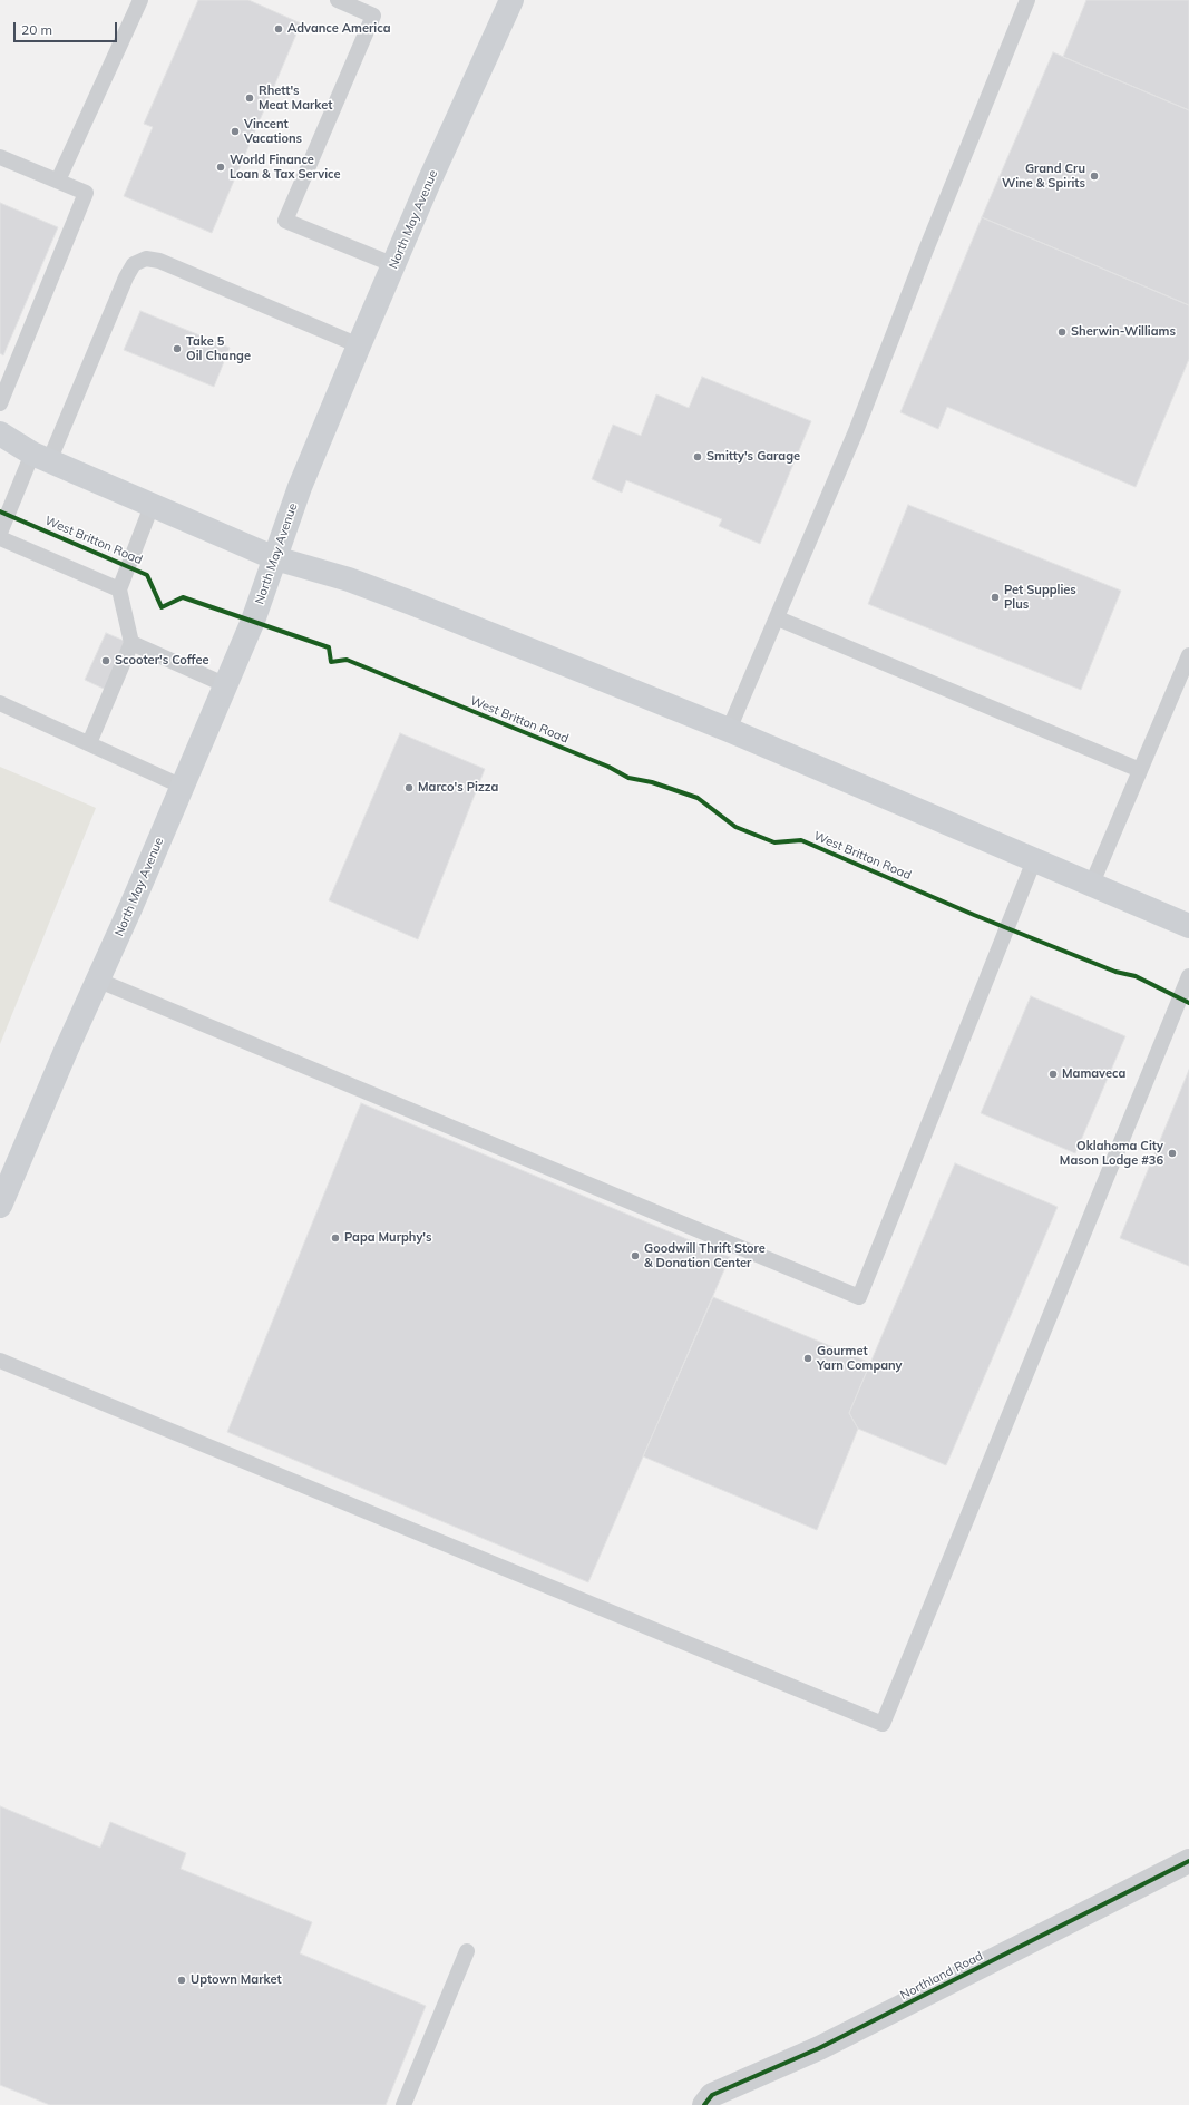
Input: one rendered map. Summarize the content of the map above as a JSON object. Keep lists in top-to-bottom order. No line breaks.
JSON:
{"streets":{"main road":["North May Avenue"],"street":["Northland Road"],"cycle path":["West Britton Road"]},"places":["Advance America","Rhett's Meat Market","Vincent Vacations","World Finance Loan & Tax Service","Grand Cru Wine & Spirits","Sherwin-Williams","Take 5 Oil Change","Smitty's Garage","Pet Supplies Plus","Scooter's Coffee","Marco's Pizza","Mamaveca","Oklahoma City Mason Lodge #36","Papa Murphy's","Goodwill Thrift Store & Donation Center","Gourmet Yarn Company","Uptown Market"],"scale_bar":"20 m"}
